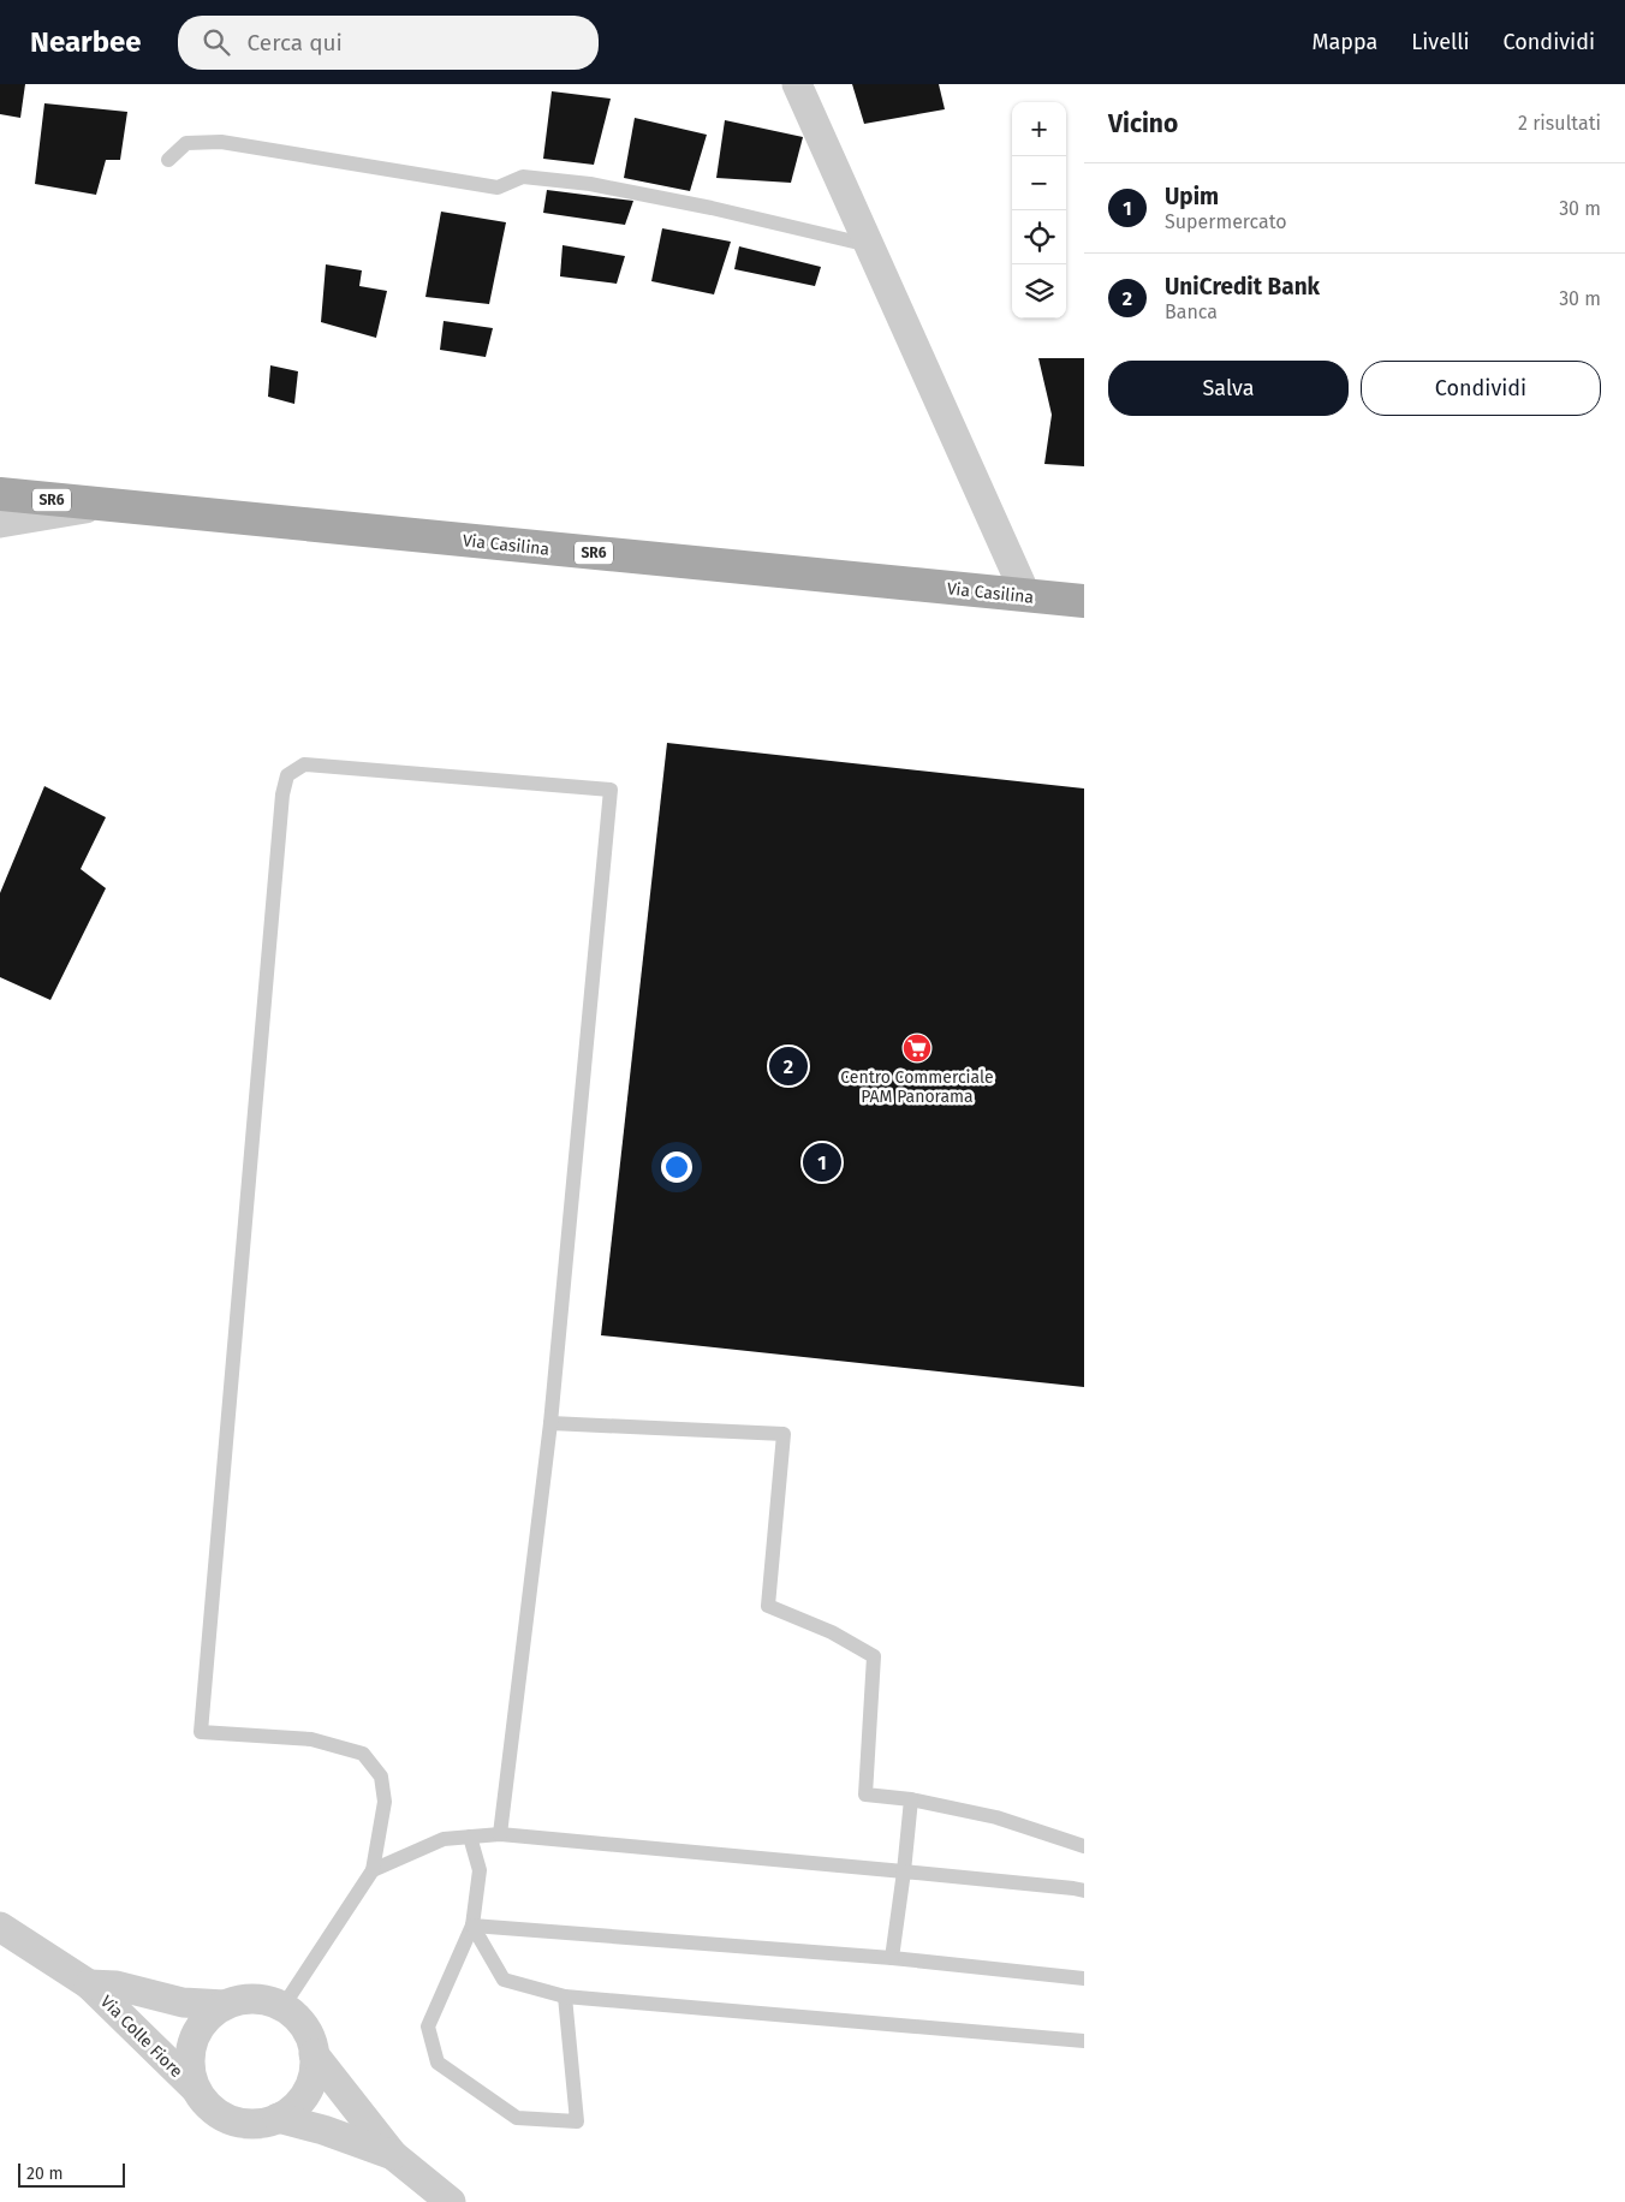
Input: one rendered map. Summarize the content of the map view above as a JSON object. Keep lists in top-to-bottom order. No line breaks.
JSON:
{"streets":{"main road":["SR6","Via Casilina"],"street":["Via Colle Fiore"]},"places":{"supermarket":["Centro Commerciale PAM Panorama"]},"scale_bar":"20 m","page":{"header":"Nearbee","search":"Cerca qui","nav":["Mappa","Livelli","Condividi"],"heading":["Vicino","2 risultati"],"map_buttons":["+","−"],"list":[{"mark":"1","name":"Upim","note":"Supermercato","value":"30 m"},{"mark":"2","name":"UniCredit Bank","note":"Banca","value":"30 m"}],"buttons":["Salva","Condividi"],"pins":["2","1"],"scale":"20 m"}}
